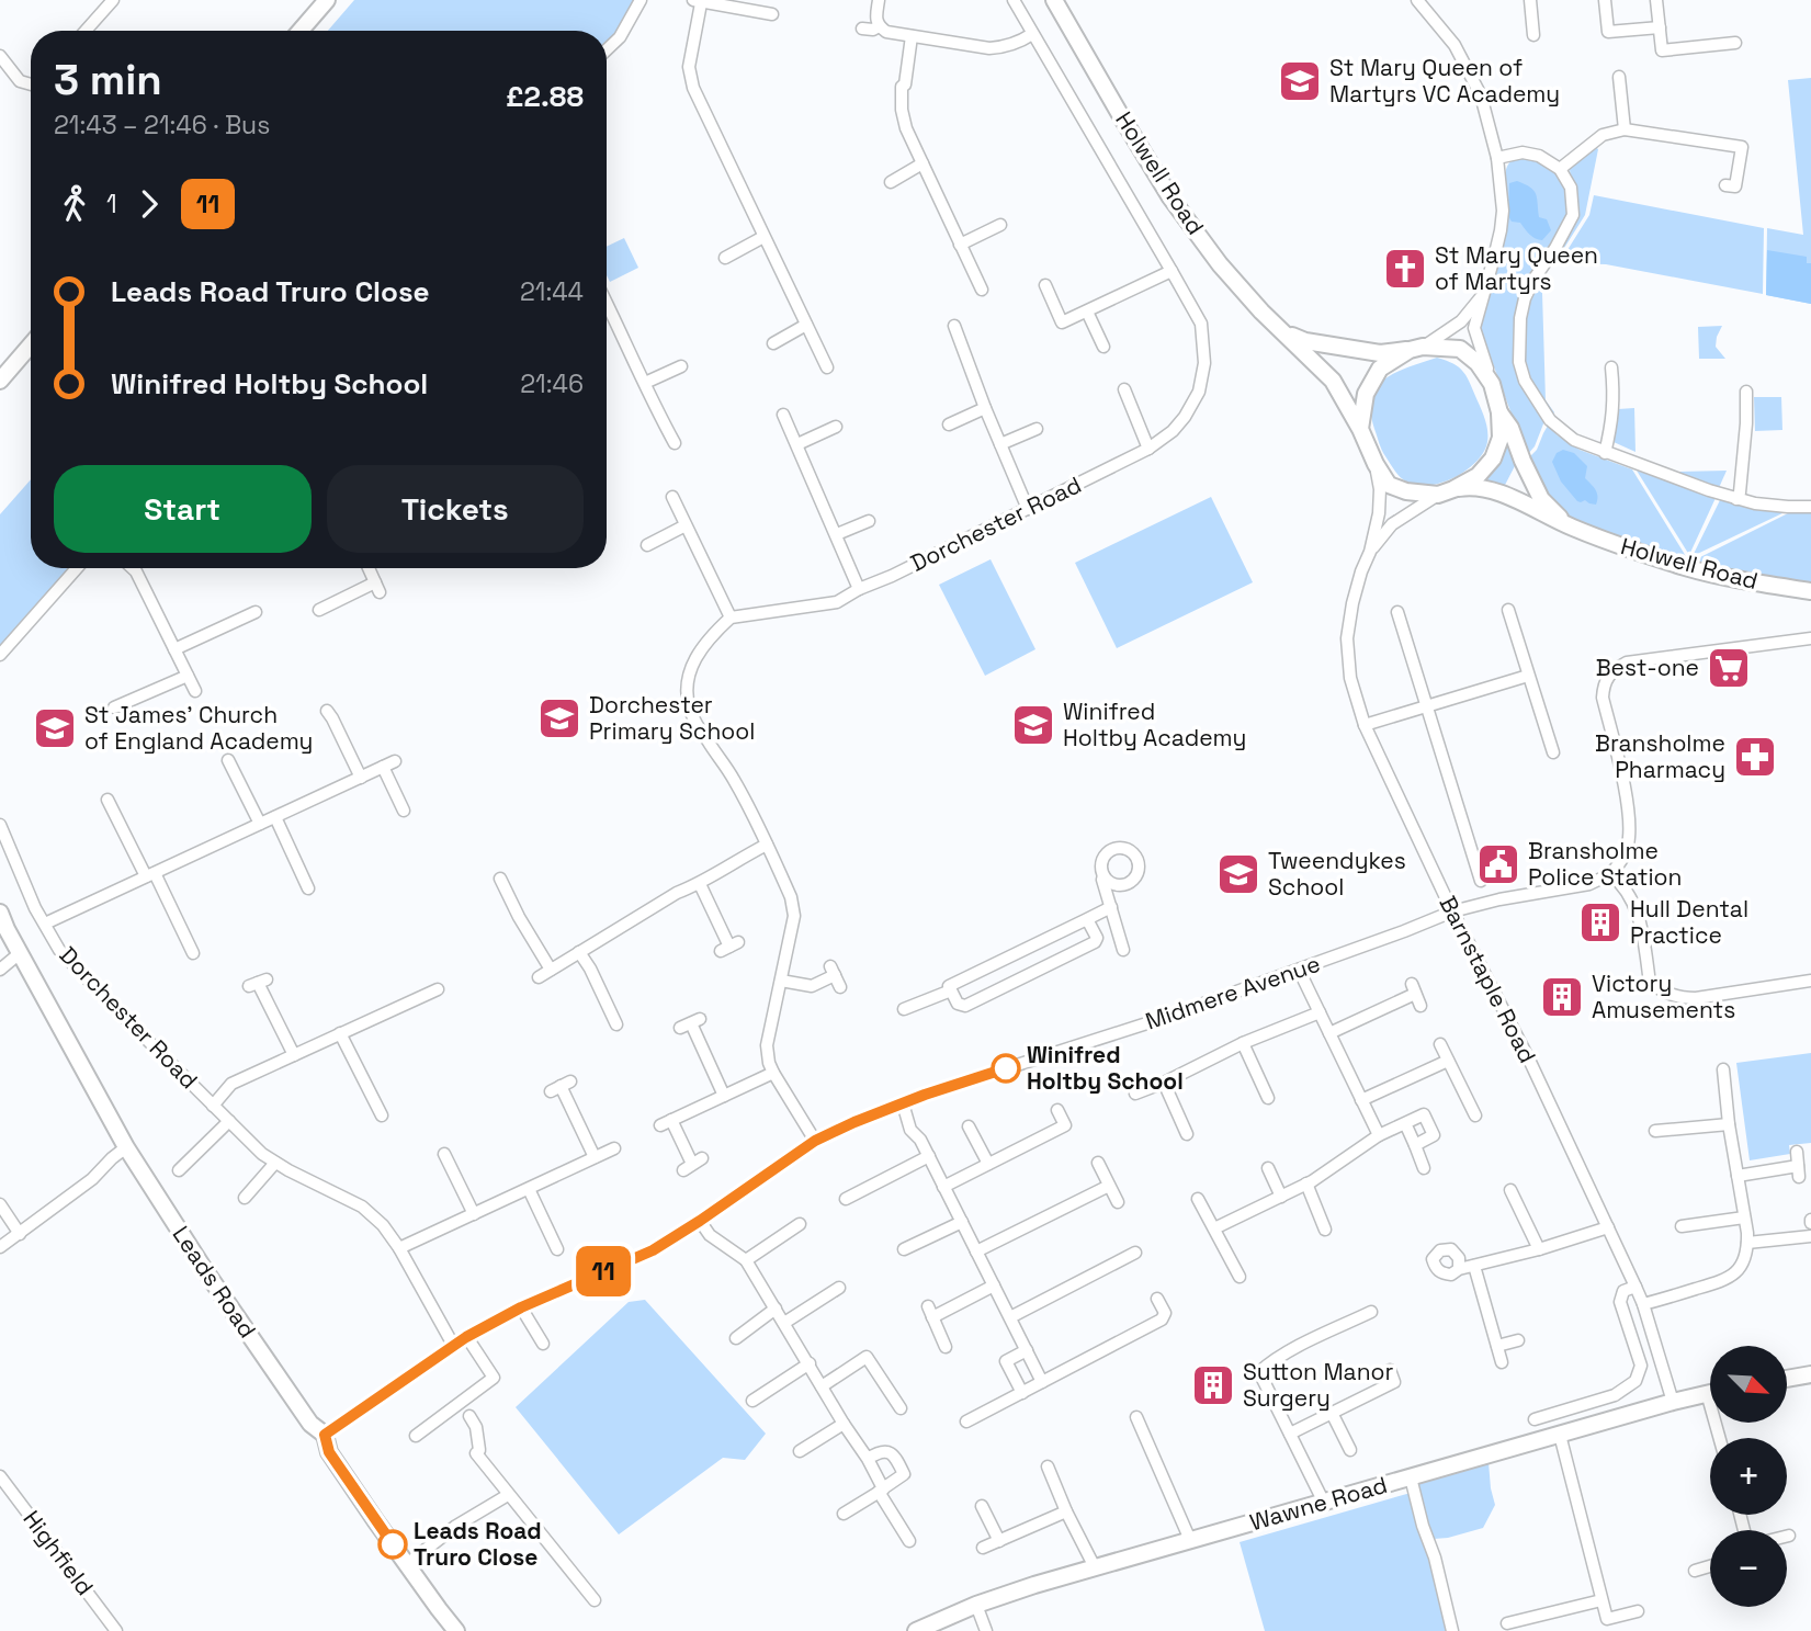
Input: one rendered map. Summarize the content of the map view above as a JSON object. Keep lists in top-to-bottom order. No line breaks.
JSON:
{"streets":{"street":["Holwell Road","Dorchester Road","Barnstaple Road","Midmere Avenue","Leads Road","Wawne Road","Highfield"]},"crossings":[["Holwell Road","Barnstaple Road"],["Dorchester Road","Midmere Avenue"],["Barnstaple Road","Midmere Avenue"],["Barnstaple Road","Wawne Road"],["Midmere Avenue","Leads Road"]],"places":{"school or university":["St Mary Queen of Martyrs VC Academy","Dorchester Primary School","Winifred Holtby Academy","St James' Church of England Academy","Tweendykes School"],"church":["St Mary Queen of Martyrs"],"supermarket":["Best-one"],"pharmacy":["Bransholme Pharmacy"],"public building":["Bransholme Police Station"],"building":["Hull Dental Practice","Victory Amusements","Sutton Manor Surgery"],"other":["Winifred Holtby School","Leads Road Truro Close"]},"lines":["bus line 11"],"north":"bottom right","page":{"on_map":"11","heading":["3 min","21:43 – 21:46 · Bus","£2.88"],"legs":["1","11"],"list":[{"name":"Leads Road Truro Close","value":"21:44"},{"name":"Winifred Holtby School","value":"21:46"}],"buttons":["Start","Tickets"],"map_buttons":["+","−"]}}
